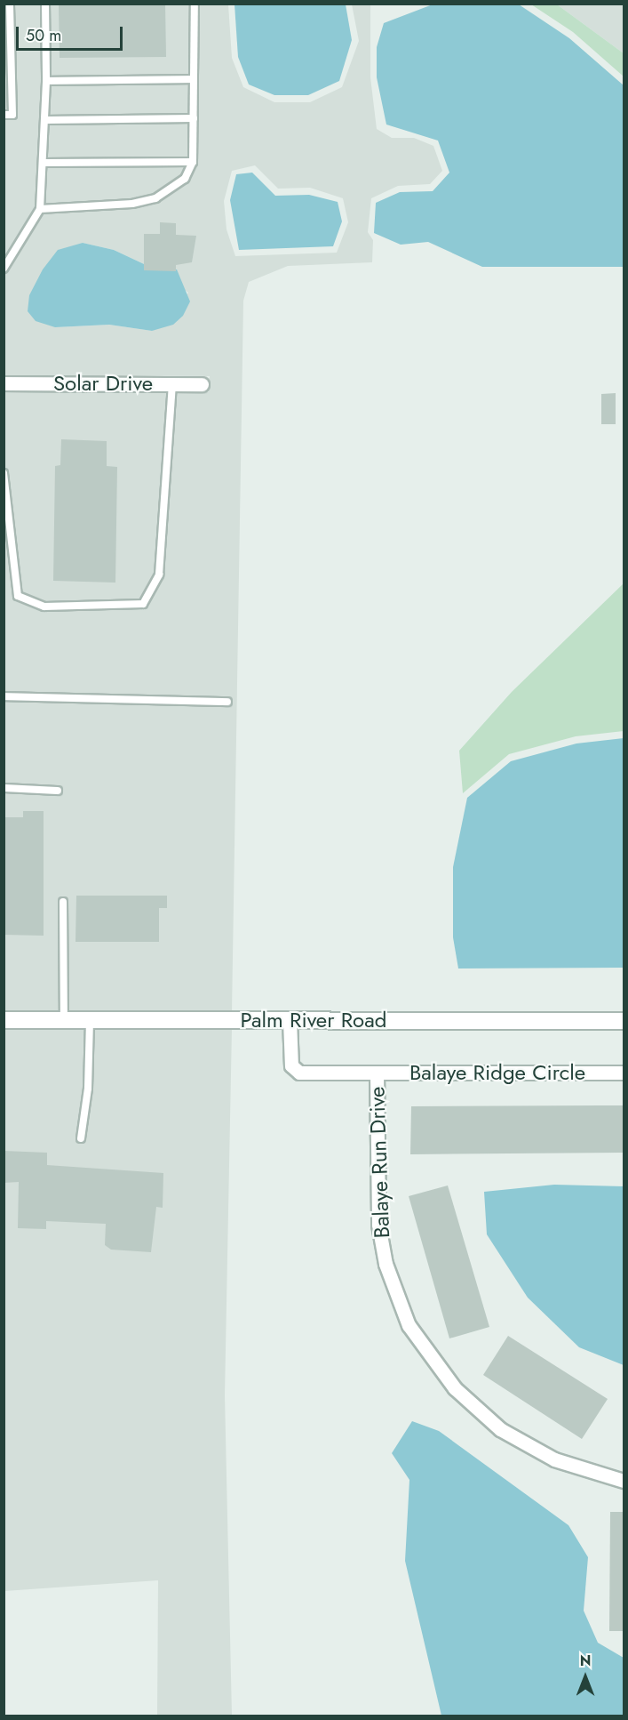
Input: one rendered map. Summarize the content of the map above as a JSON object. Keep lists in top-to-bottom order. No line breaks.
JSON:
{"streets":{"street":["Solar Drive","Palm River Road","Balaye Ridge Circle","Balaye Run Drive"]},"crossings":[["Palm River Road","Balaye Ridge Circle"],["Balaye Ridge Circle","Balaye Run Drive"]],"scale_bar":"50 m","north":"top"}
